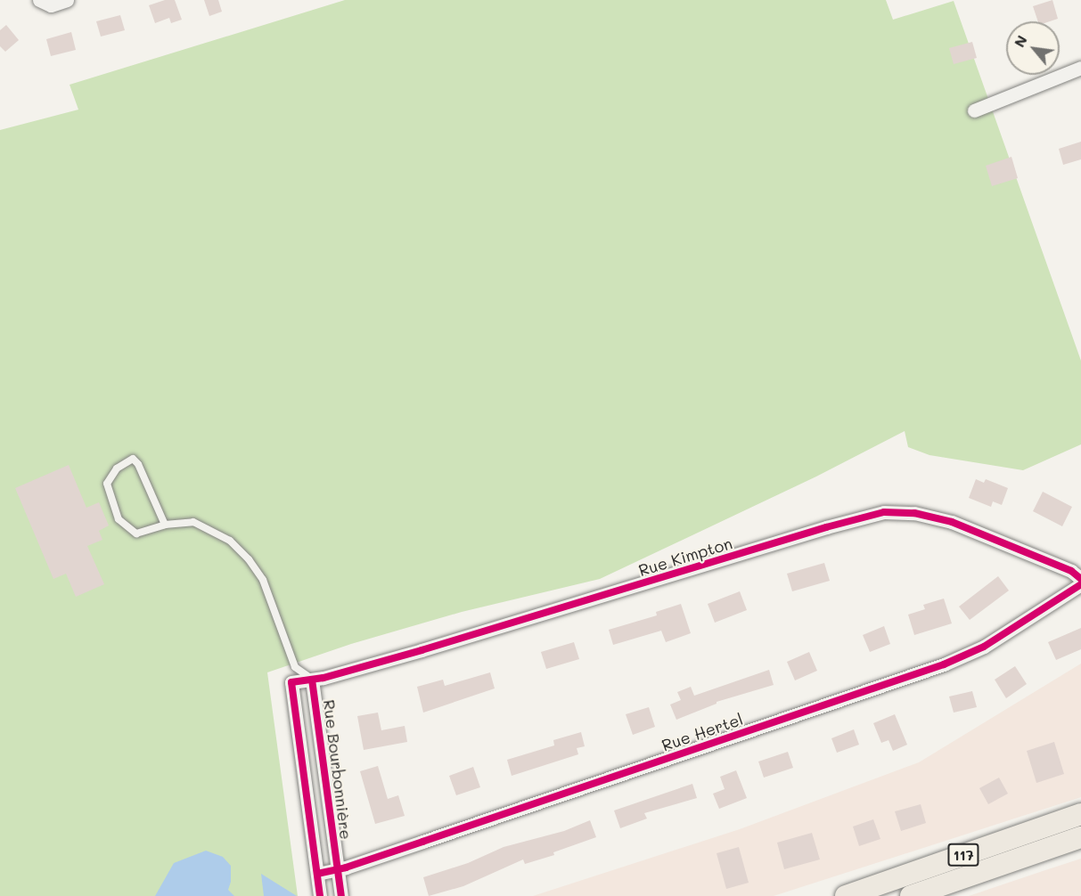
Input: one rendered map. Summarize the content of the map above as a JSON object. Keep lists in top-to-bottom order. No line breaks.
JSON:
{"streets":{"main road":["117"],"street":["Rue Kimpton","Rue Hertel","Rue Bourbonnière"]},"crossings":[["Rue Kimpton","Rue Bourbonnière"],["Rue Hertel","Rue Bourbonnière"]],"north":"top left"}
